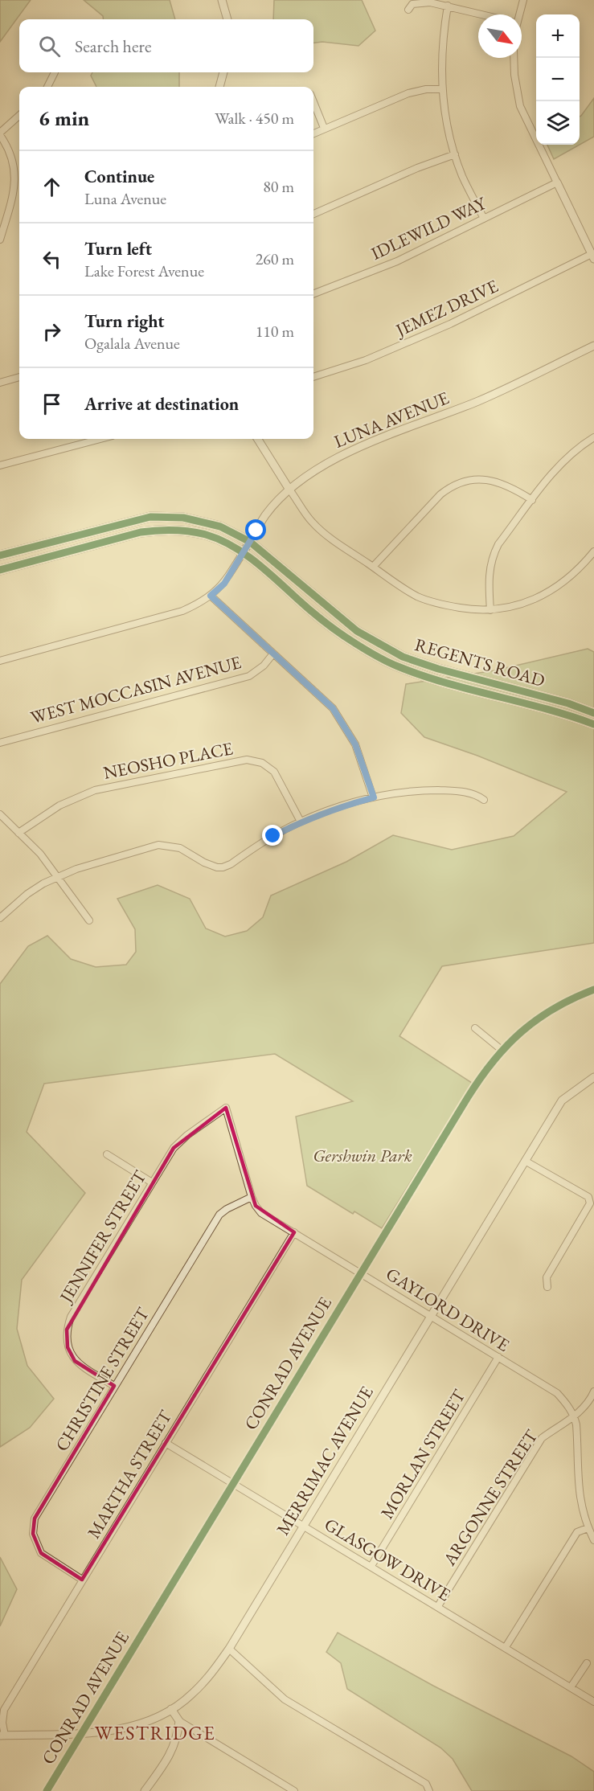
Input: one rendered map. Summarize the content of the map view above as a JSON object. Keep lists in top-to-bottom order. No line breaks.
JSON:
{"streets":{"main road":["REGENTS ROAD"],"street":["IDLEWILD WAY","JEMEZ DRIVE","LUNA AVENUE","WEST MOCCASIN AVENUE","NEOSHO PLACE","JENNIFER STREET","GAYLORD DRIVE","CONRAD AVENUE","CHRISTINE STREET","MORLAN STREET","MERRIMAC AVENUE","MARTHA STREET","ARGONNE STREET","GLASGOW DRIVE"]},"crossings":[["LUNA AVENUE","REGENTS ROAD"],["JENNIFER STREET","GAYLORD DRIVE"],["JENNIFER STREET","CHRISTINE STREET"],["GAYLORD DRIVE","CONRAD AVENUE"],["GAYLORD DRIVE","CHRISTINE STREET"],["GAYLORD DRIVE","MORLAN STREET"],["GAYLORD DRIVE","MERRIMAC AVENUE"],["GAYLORD DRIVE","MARTHA STREET"],["GAYLORD DRIVE","ARGONNE STREET"],["CONRAD AVENUE","MERRIMAC AVENUE"],["CONRAD AVENUE","GLASGOW DRIVE"],["CHRISTINE STREET","MARTHA STREET"],["MORLAN STREET","GLASGOW DRIVE"],["MERRIMAC AVENUE","MARTHA STREET"],["MERRIMAC AVENUE","GLASGOW DRIVE"],["MARTHA STREET","GLASGOW DRIVE"],["ARGONNE STREET","GLASGOW DRIVE"]],"districts":["WESTRIDGE"],"parks":["Gershwin Park"],"north":"bottom right","page":{"map_buttons":["+","−"],"search":"Search here","heading":["6 min","Walk · 450 m"],"list":[["Continue","Luna Avenue","80 m"],["Turn left","Lake Forest Avenue","260 m"],["Turn right","Ogalala Avenue","110 m"],"Arrive at destination"]}}
